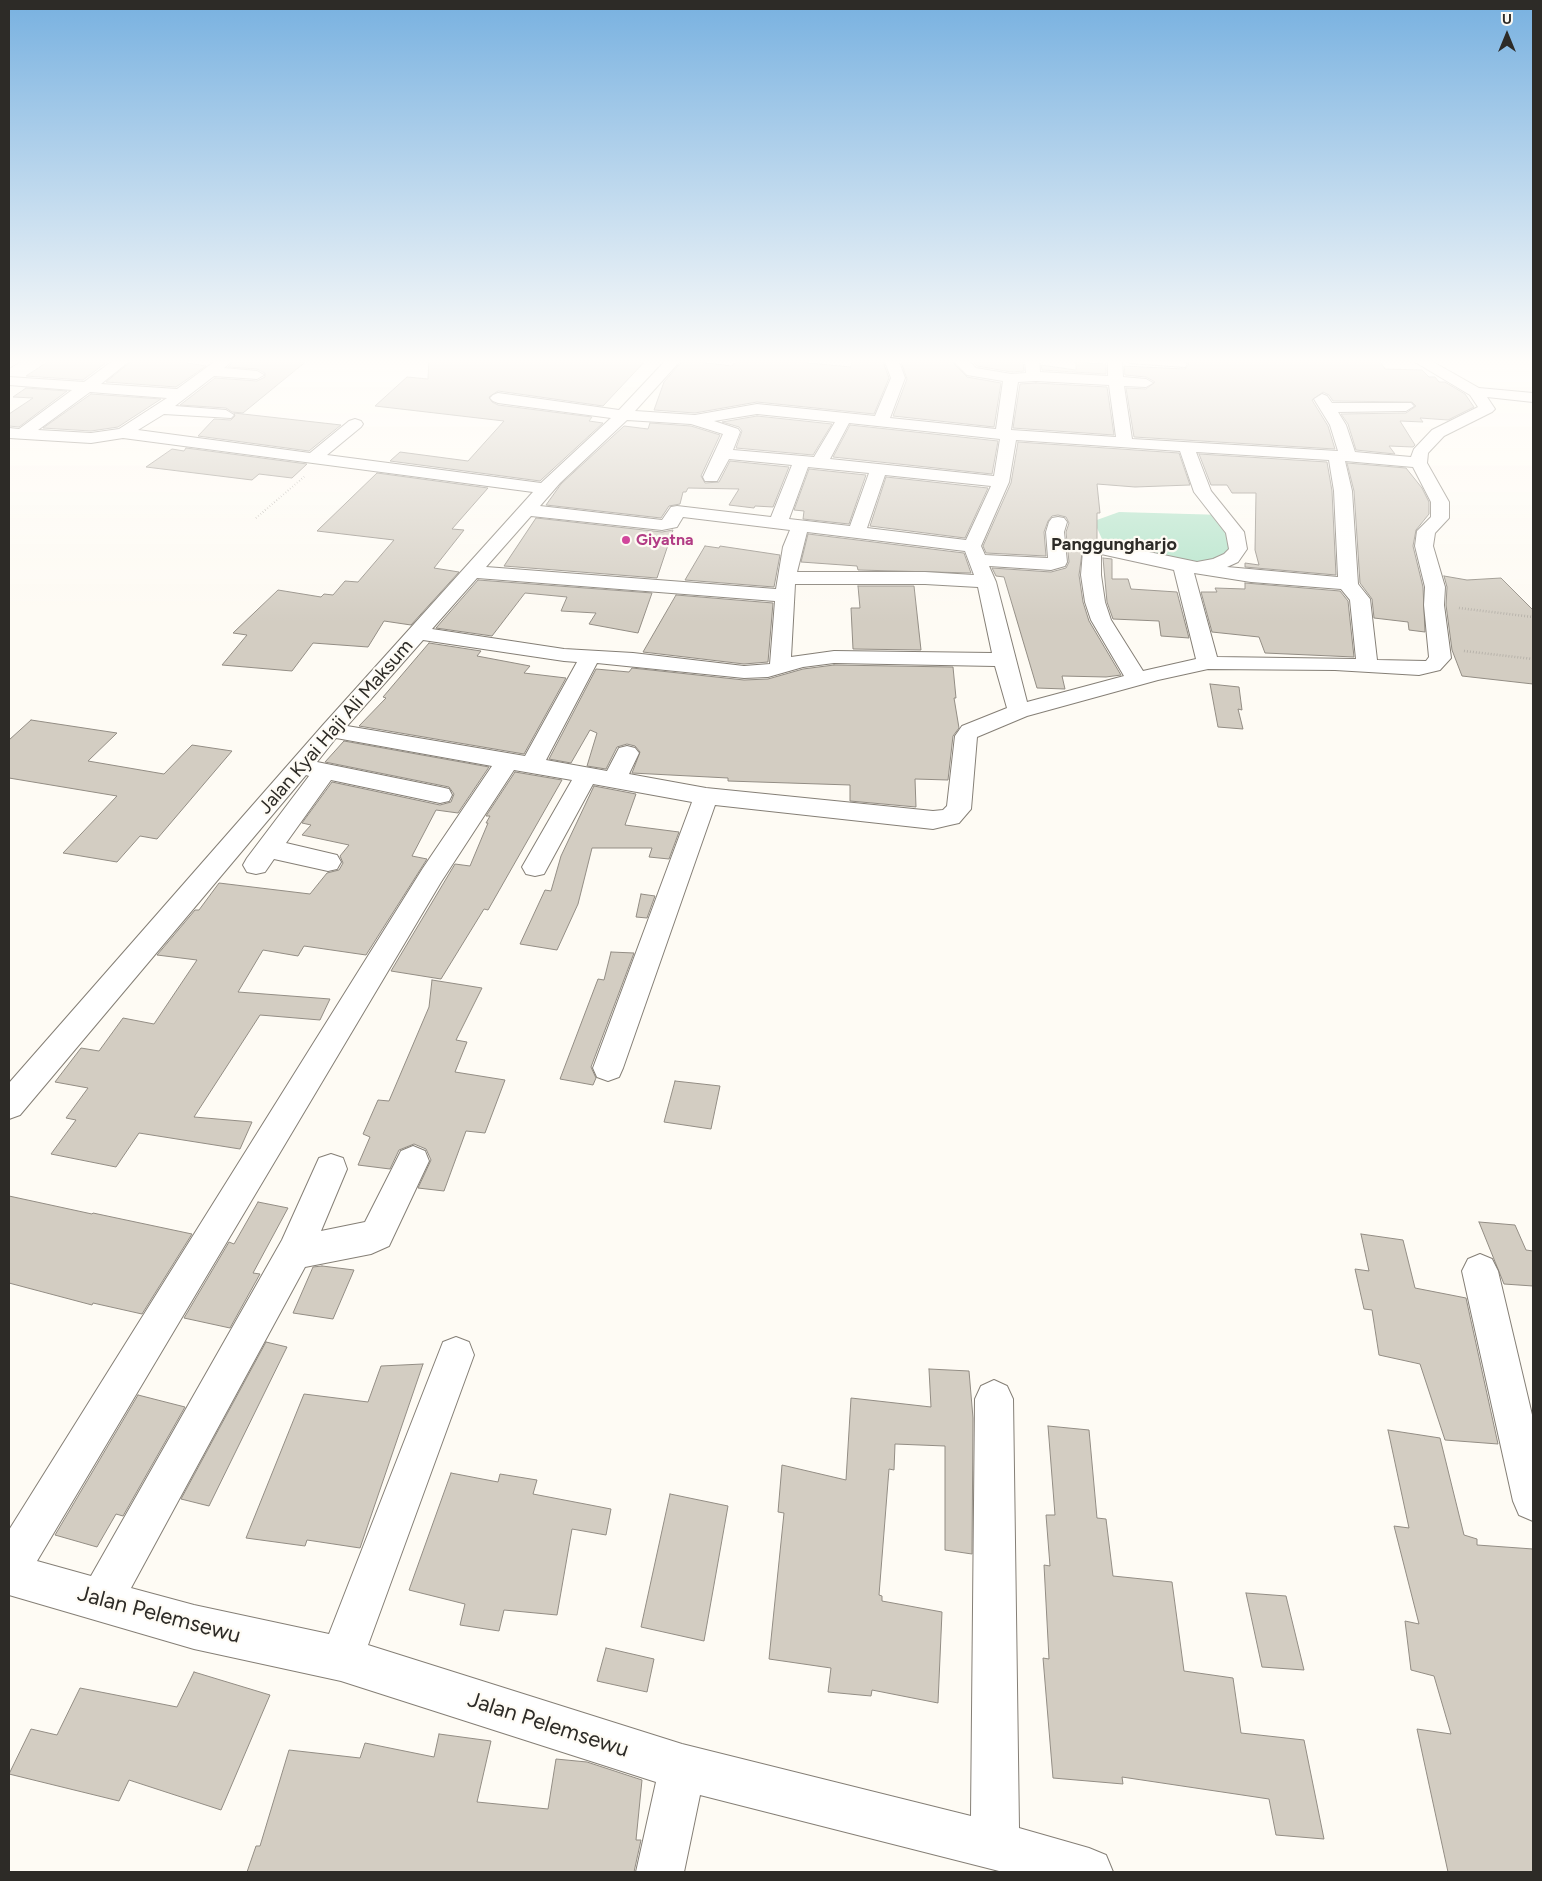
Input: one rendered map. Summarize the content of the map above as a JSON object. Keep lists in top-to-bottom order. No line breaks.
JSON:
{"streets":{"street":["Jalan Kyai Haji Ali Maksum","Jalan Pelemsewu"]},"districts":["Panggungharjo"],"places":["Giyatna"],"north":"top"}
